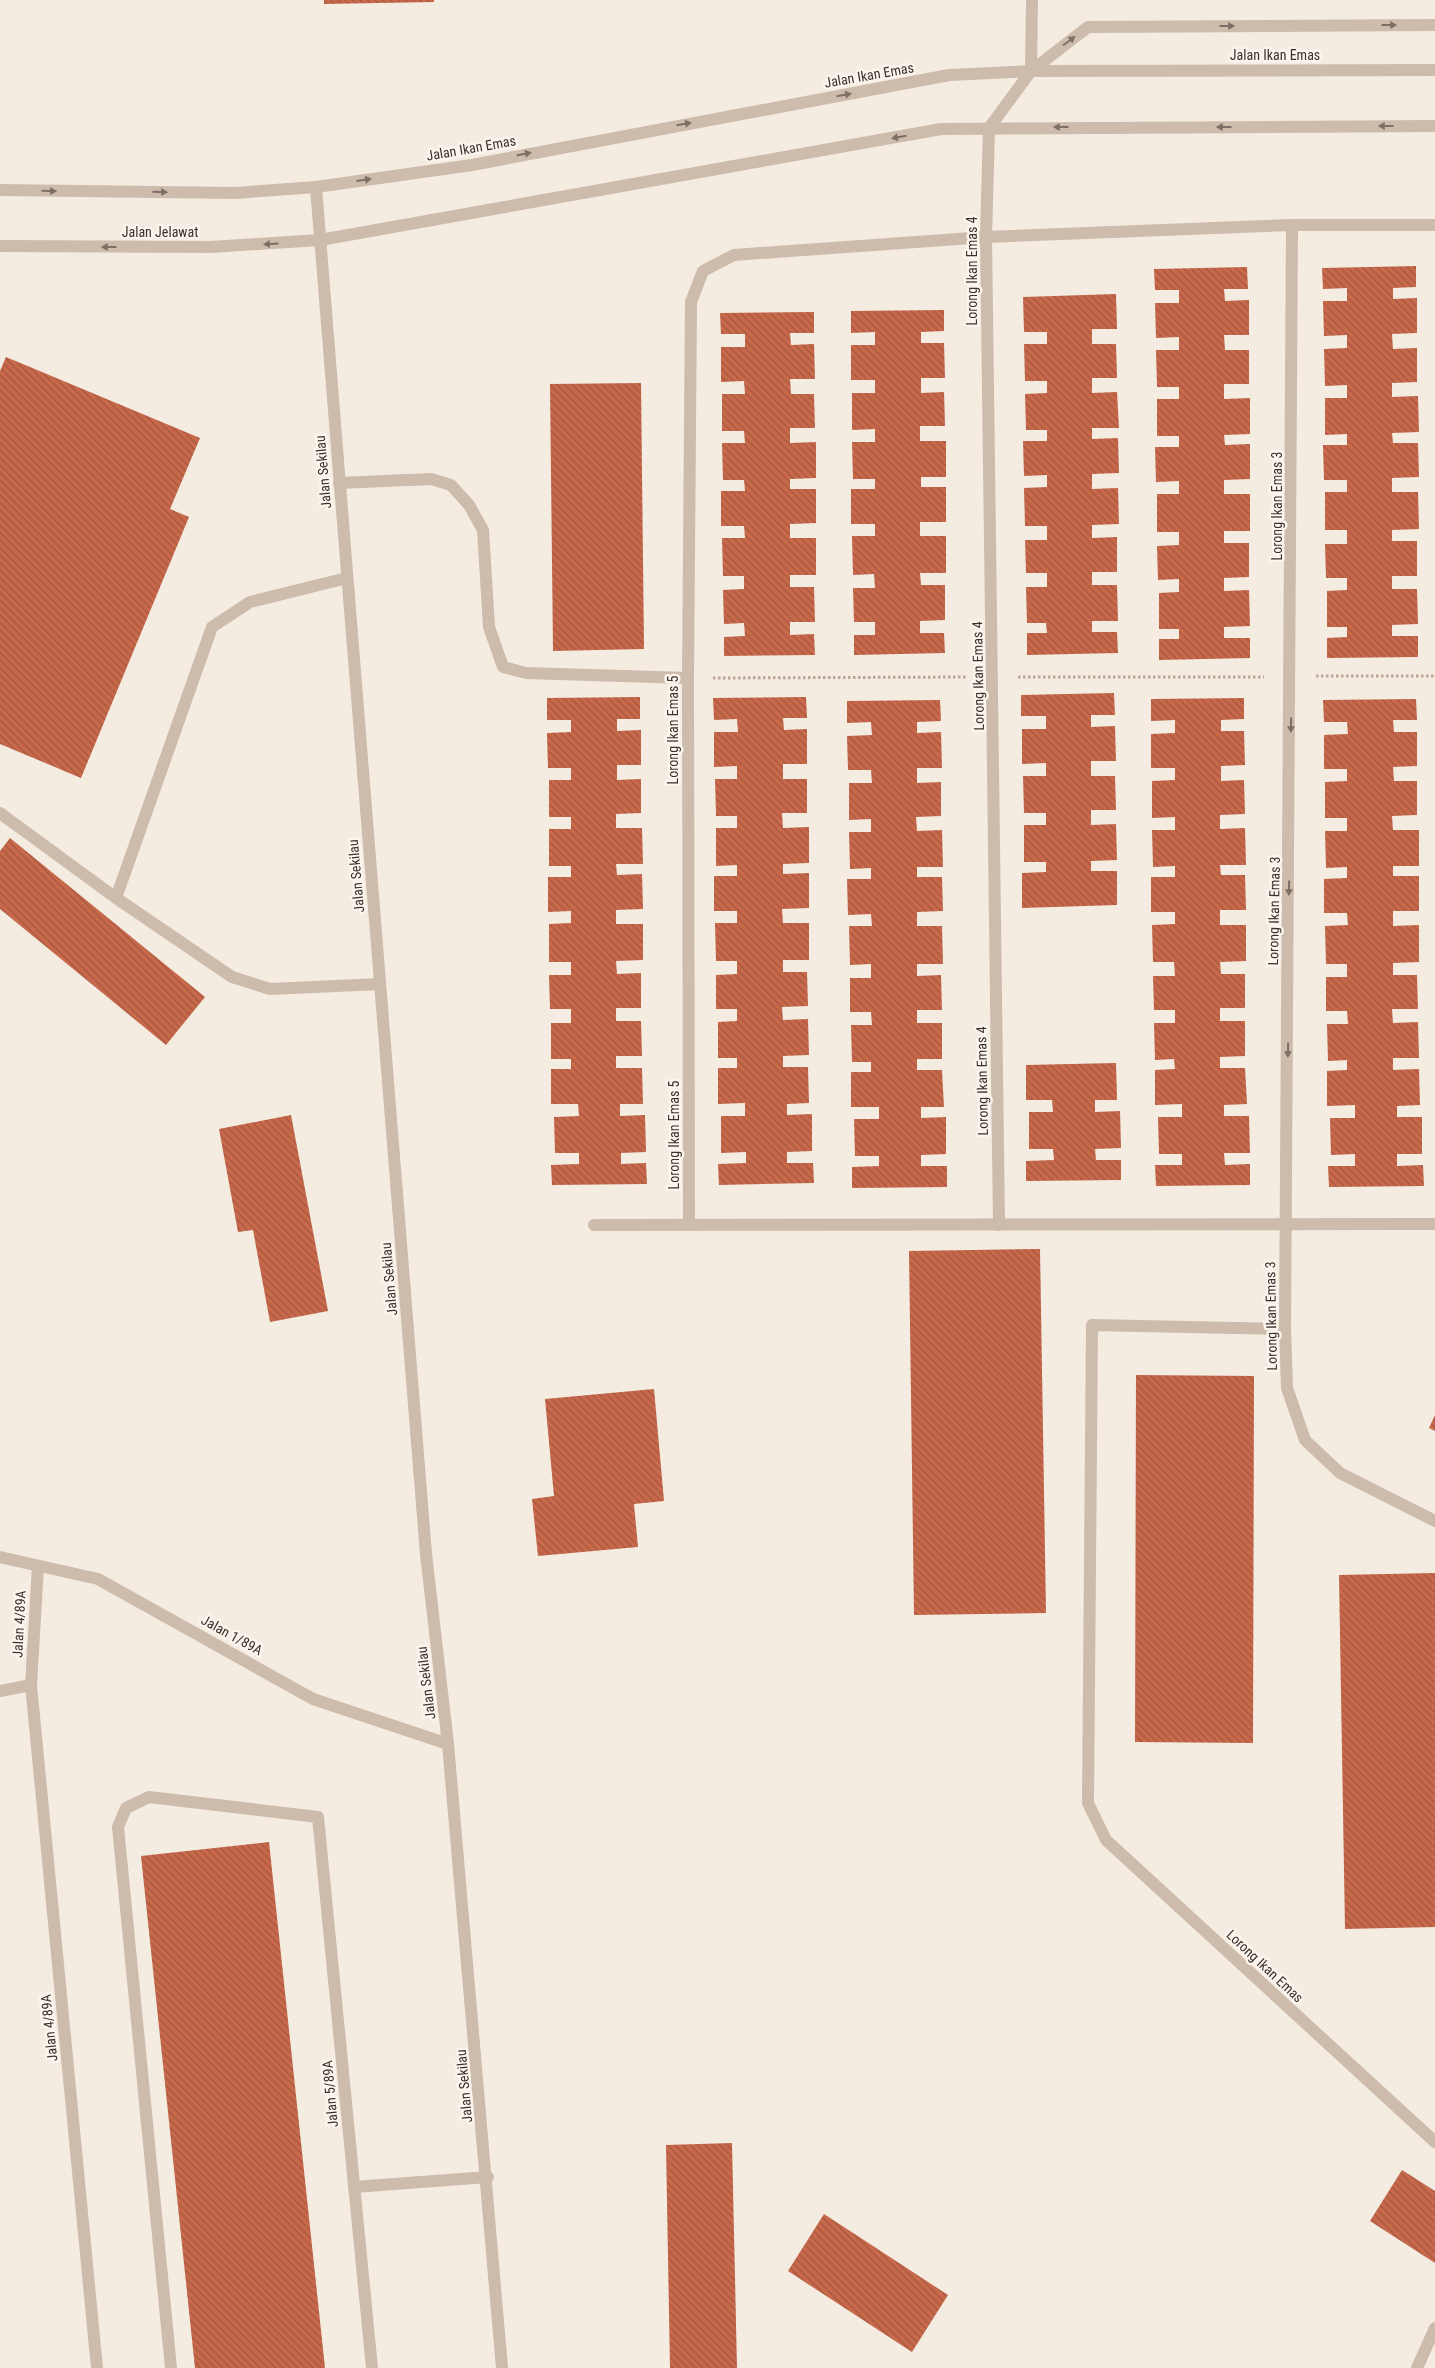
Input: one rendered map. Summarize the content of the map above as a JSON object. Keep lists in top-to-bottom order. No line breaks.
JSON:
{"streets":{"street":["Jalan Ikan Emas","Jalan Jelawat","Lorong Ikan Emas 4","Jalan Sekilau","Lorong Ikan Emas 3","Lorong Ikan Emas 5","Jalan 4/89A","Jalan 1/89A","Lorong Ikan Emas","Jalan 5/89A"]},"crossings":[["Jalan Ikan Emas","Jalan Sekilau"],["Jalan Jelawat","Jalan Sekilau"],["Lorong Ikan Emas 4","Lorong Ikan Emas 5"],["Jalan Sekilau","Jalan 1/89A"],["Lorong Ikan Emas 3","Lorong Ikan Emas"],["Jalan 4/89A","Jalan 1/89A"]],"one_way":["Lorong Ikan Emas 3"]}
